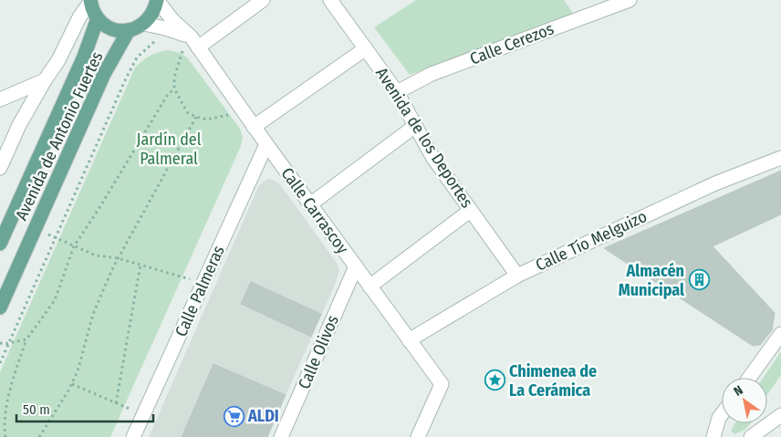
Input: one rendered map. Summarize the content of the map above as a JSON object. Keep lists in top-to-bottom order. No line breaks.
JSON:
{"streets":{"main road":["Avenida de Antonio Fuertes"],"street":["Calle Cerezos","Avenida de los Deportes","Calle Carrascoy","Calle Tío Melguizo","Calle Palmeras","Calle Olivos"]},"crossings":[["Calle Cerezos","Avenida de los Deportes"],["Avenida de los Deportes","Calle Tío Melguizo"],["Calle Carrascoy","Calle Tío Melguizo"],["Calle Carrascoy","Calle Palmeras"],["Calle Carrascoy","Calle Olivos"]],"parks":["Jardín del Palmeral"],"places":{"building":["Almacén Municipal"],"place":["Chimenea de La Cerámica"],"supermarket":["ALDI"]},"scale_bar":"50 m","north":"top left"}
